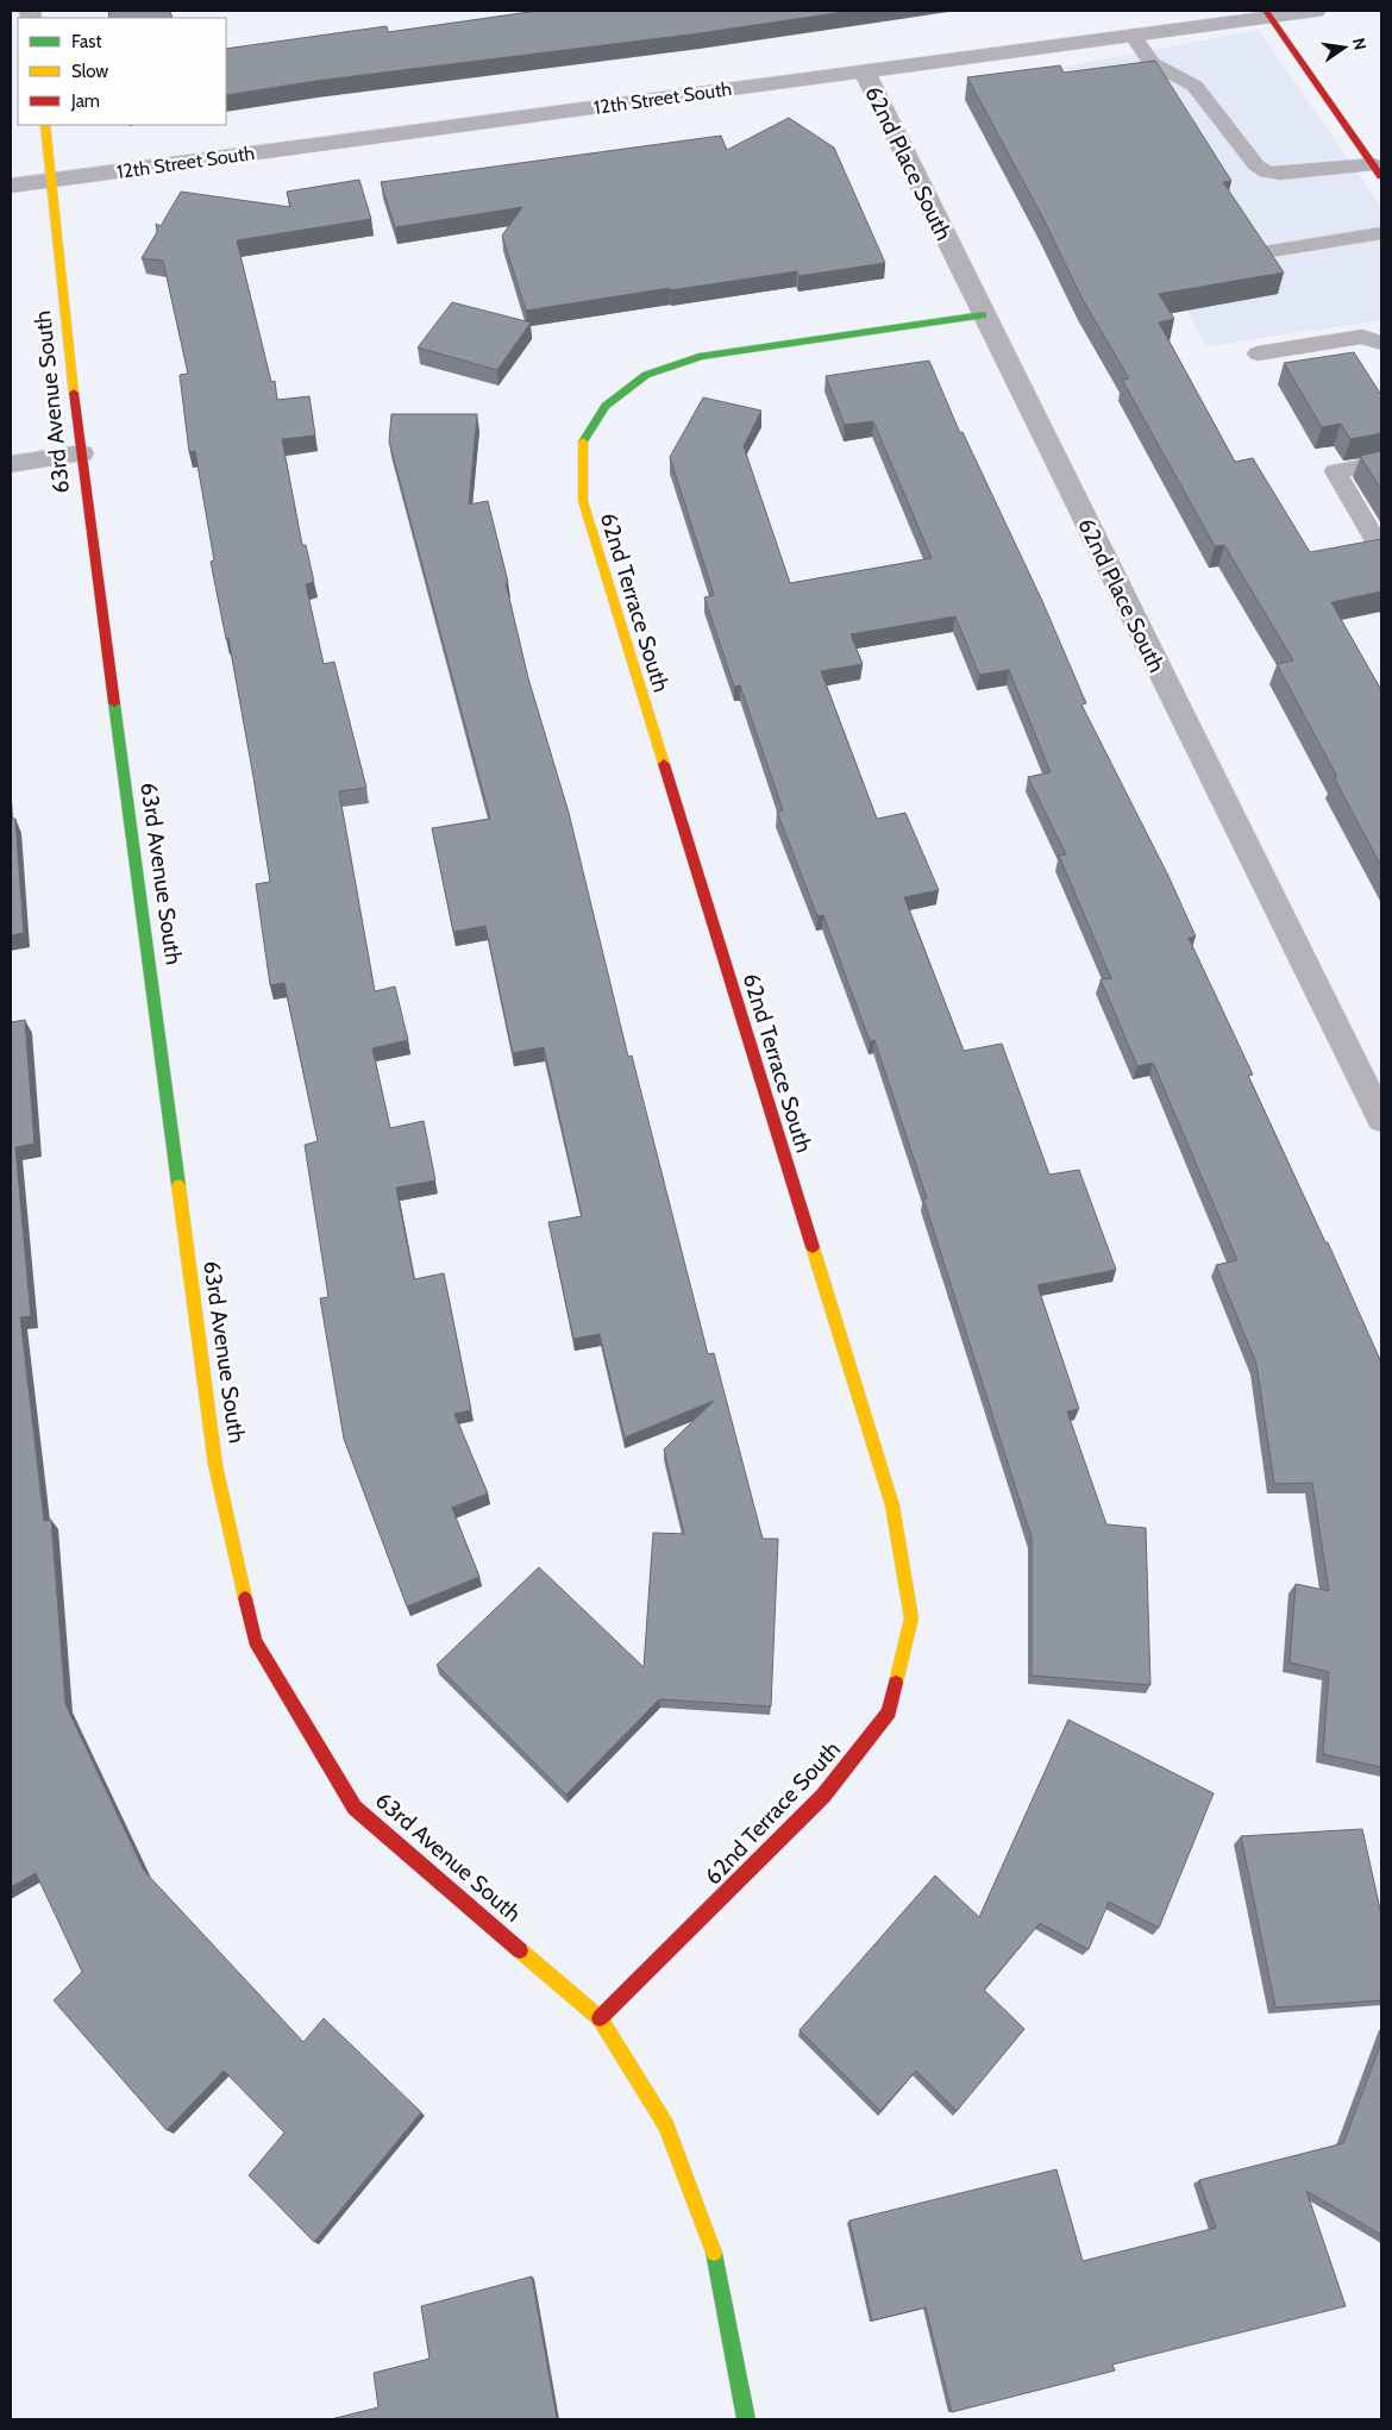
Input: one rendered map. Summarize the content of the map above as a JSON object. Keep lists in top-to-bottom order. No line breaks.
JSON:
{"streets":{"street":["12th Street South","62nd Place South","63rd Avenue South","62nd Terrace South"]},"crossings":[["12th Street South","62nd Place South"],["12th Street South","63rd Avenue South"],["62nd Place South","62nd Terrace South"],["63rd Avenue South","62nd Terrace South"]],"legend":["Fast","Slow","Jam"],"north":"right"}
